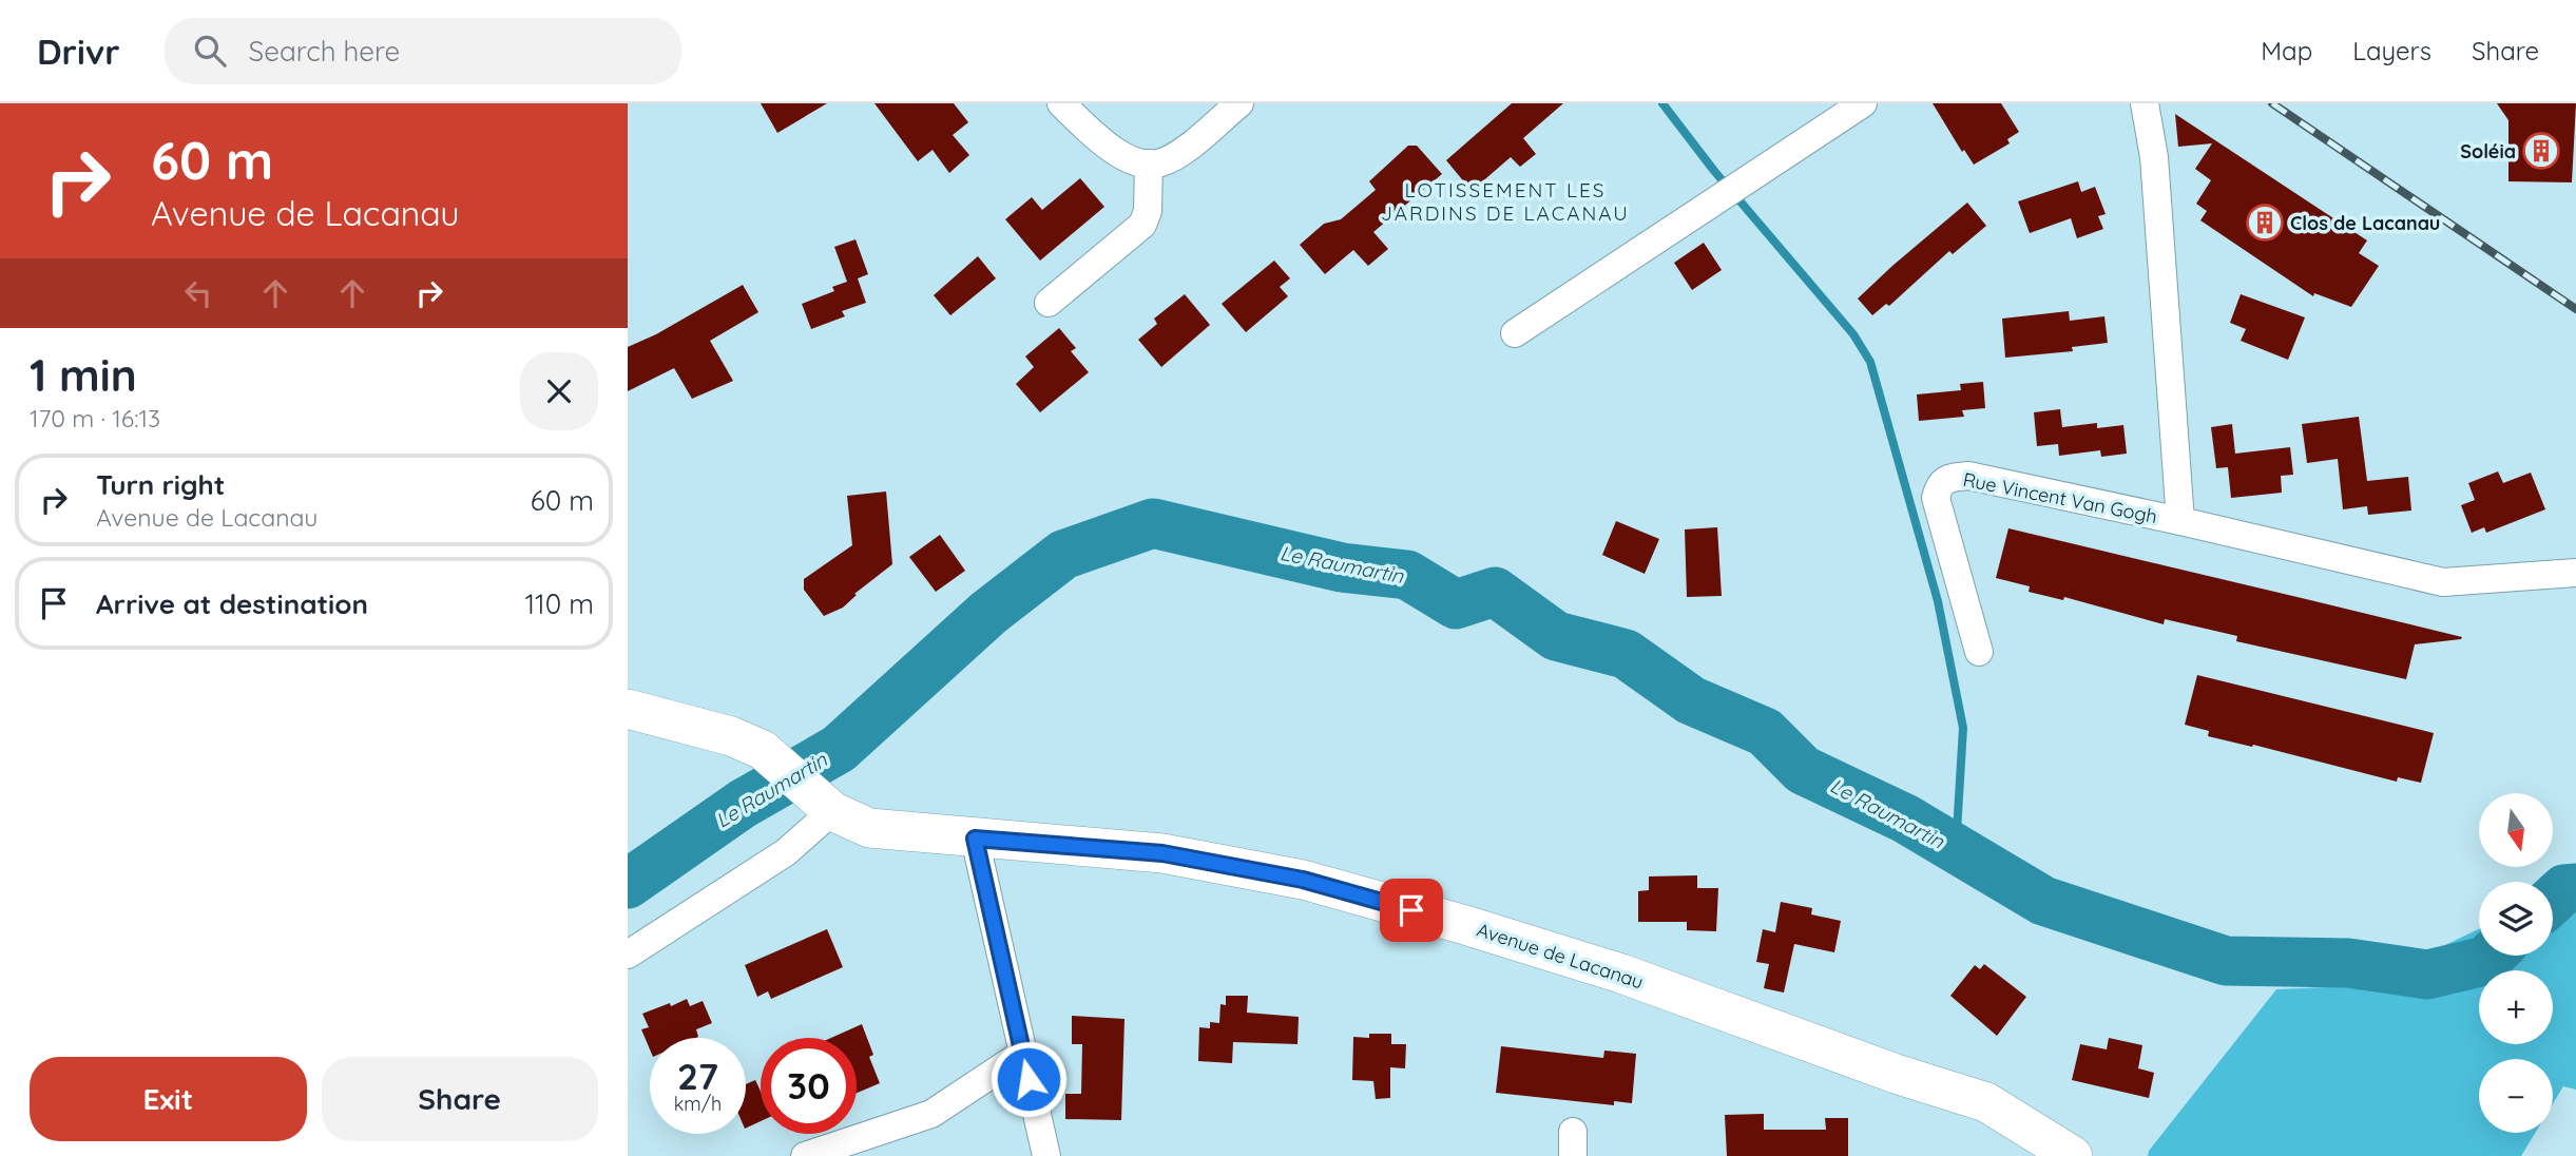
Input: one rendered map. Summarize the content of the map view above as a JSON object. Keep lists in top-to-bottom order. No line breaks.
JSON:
{"streets":{"street":["Rue Vincent Van Gogh","Avenue de Lacanau"]},"districts":["LOTISSEMENT LES JARDINS DE LACANAU"],"water":["Le Raumartin"],"places":{"building":["Soléia","Clos de Lacanau"]},"north":"bottom","page":{"header":"Drivr","search":"Search here","nav":["Map","Layers","Share"],"turn":["60 m","Avenue de Lacanau"],"heading":["1 min","170 m · 16:13"],"list":[{"name":"Turn right","note":"Avenue de Lacanau","value":"60 m"},{"name":"Arrive at destination","value":"110 m"}],"map_buttons":["+","−"],"speed":"27 km/h","limit":"30","buttons":["Exit","Share"]}}
